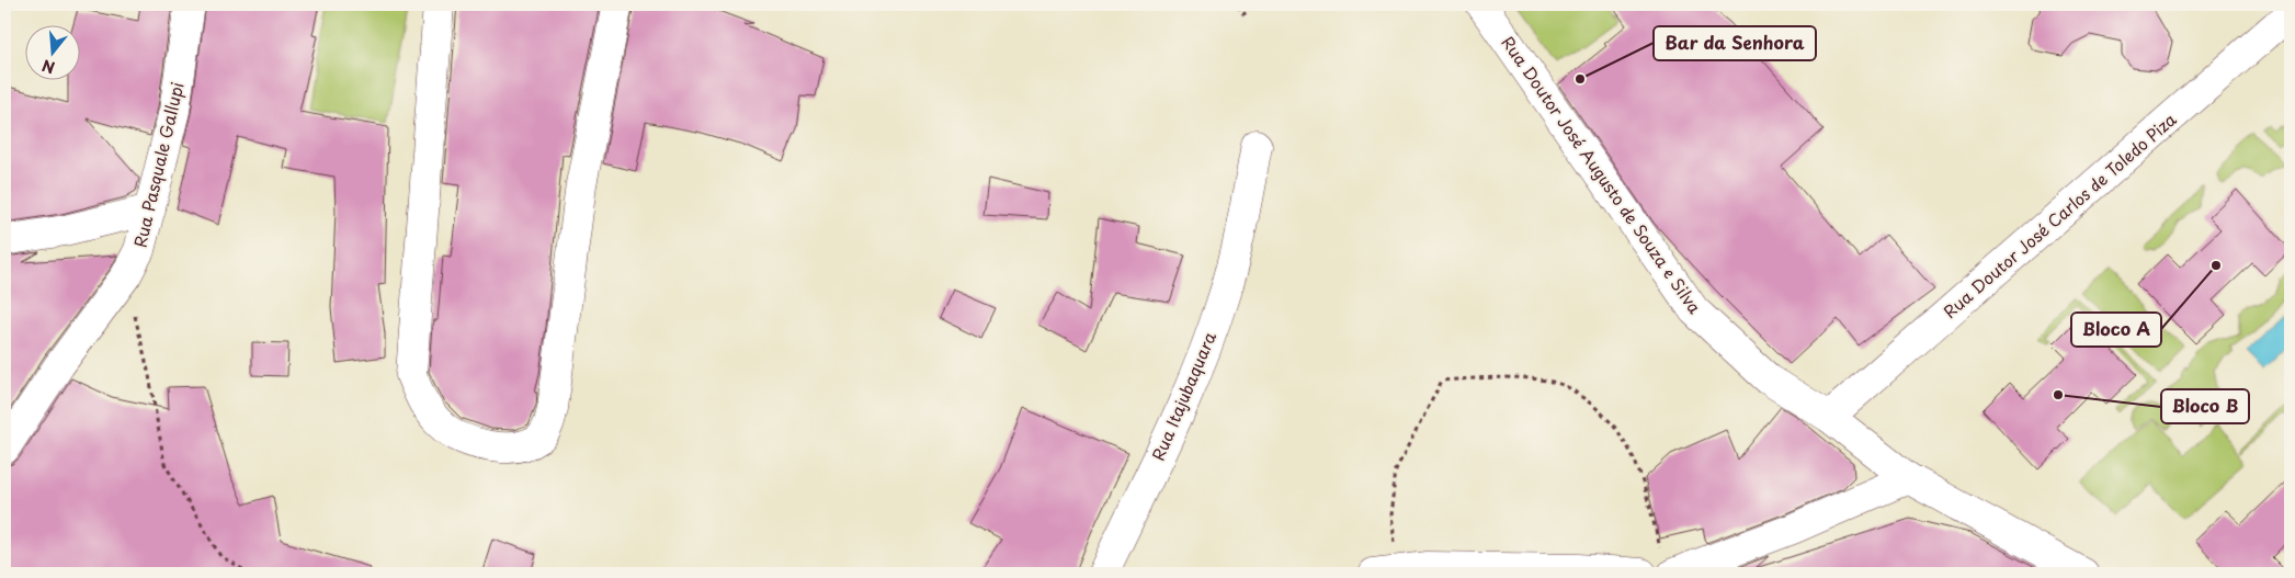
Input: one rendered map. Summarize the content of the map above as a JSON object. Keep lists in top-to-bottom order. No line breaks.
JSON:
{"streets":{"street":["Rua Pasquale Gallupi","Rua Doutor José Augusto de Souza e Silva","Rua Doutor José Carlos de Toledo Piza","Rua Itajubaquara"]},"crossings":[["Rua Doutor José Augusto de Souza e Silva","Rua Doutor José Carlos de Toledo Piza"]],"places":["Bar da Senhora","Bloco A","Bloco B"],"north":"bottom"}
